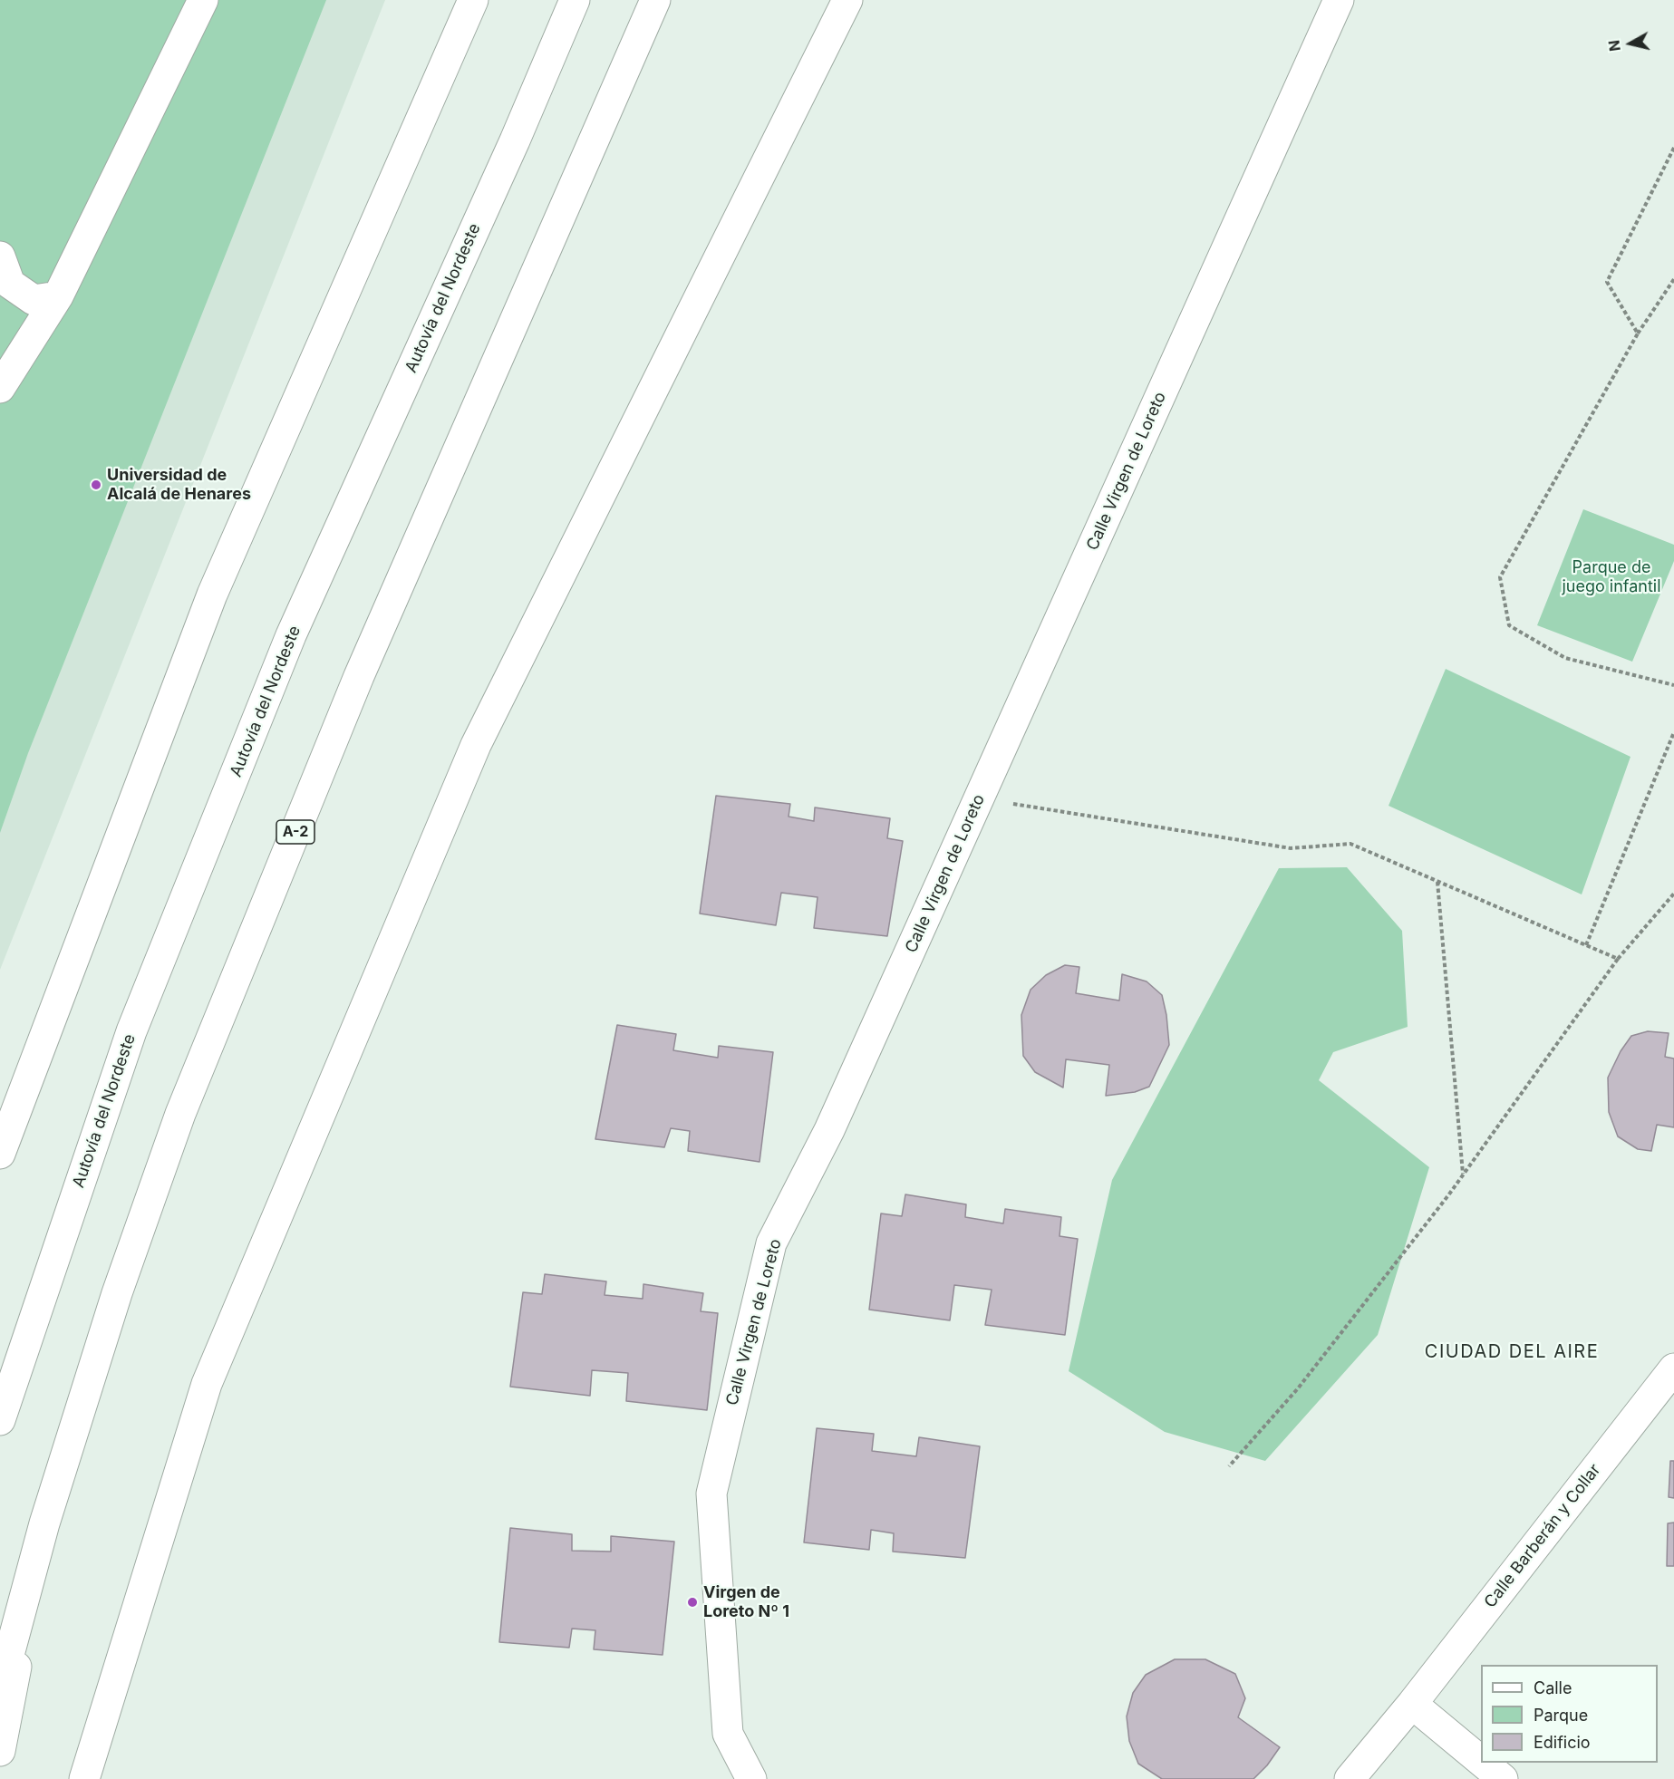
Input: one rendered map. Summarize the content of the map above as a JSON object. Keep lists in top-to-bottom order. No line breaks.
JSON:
{"streets":{"main road":["Autovía del Nordeste","Calle Virgen de Loreto","A-2","Calle Barberán y Collar"]},"districts":["CIUDAD DEL AIRE"],"parks":["Parque de juego infantil"],"places":["Universidad de Alcalá de Henares","Virgen de Loreto Nº 1"],"legend":["Calle","Parque","Edificio"],"north":"left"}
